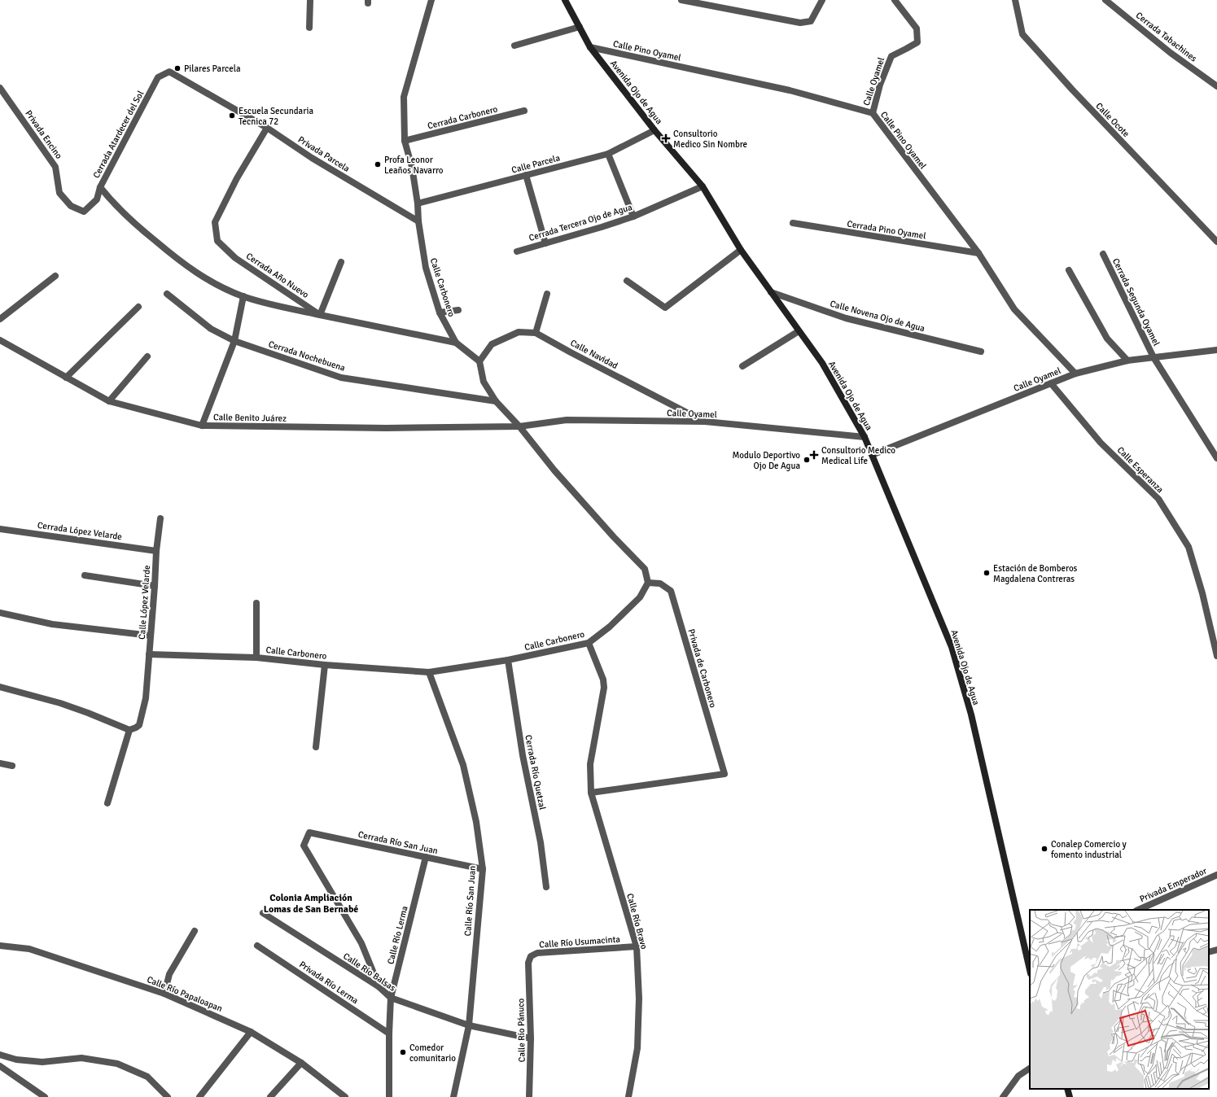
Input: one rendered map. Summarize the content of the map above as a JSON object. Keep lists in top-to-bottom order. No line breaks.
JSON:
{"streets":{"street":["Cerrada Tabachines","Calle Pino Oyamel","Calle Oyamel","Avenida Ojo de Agua","Cerrada Carbonero","Calle Ocote","Privada Encino","Cerrada Atardecer del Sol","Privada Parcela","Calle Parcela","Cerrada Tercera Ojo de Agua","Cerrada Pino Oyamel","Cerrada Año Nuevo","Calle Carbonero","Cerrada Segunda Oyamel","Calle Novena Ojo de Agua","Calle Navidad","Cerrada Nochebuena","Calle Benito Juárez","Calle Esperanza","Cerrada López Velarde","Calle López Velarde","Privada de Carbonero","Cerrada Río Quetzal","Cerrada Río San Juan","Privada Emperador","Calle Río San Juan","Calle Río Bravo","Calle Río Lerma","Calle Río Usumacinta","Calle Río Balsas","Privada Río Lerma","Calle Río Papaloapan","Calle Río Pánuco"]},"crossings":[["Calle Pino Oyamel","Calle Oyamel"],["Calle Pino Oyamel","Avenida Ojo de Agua"],["Calle Pino Oyamel","Cerrada Pino Oyamel"],["Calle Oyamel","Avenida Ojo de Agua"],["Calle Oyamel","Cerrada Segunda Oyamel"],["Calle Oyamel","Calle Navidad"],["Calle Oyamel","Calle Benito Juárez"],["Calle Oyamel","Calle Esperanza"],["Avenida Ojo de Agua","Calle Parcela"],["Avenida Ojo de Agua","Cerrada Tercera Ojo de Agua"],["Avenida Ojo de Agua","Calle Novena Ojo de Agua"],["Cerrada Carbonero","Calle Carbonero"],["Privada Encino","Cerrada Atardecer del Sol"],["Cerrada Atardecer del Sol","Privada Parcela"],["Cerrada Atardecer del Sol","Cerrada Año Nuevo"],["Privada Parcela","Cerrada Año Nuevo"],["Privada Parcela","Calle Carbonero"],["Calle Parcela","Calle Carbonero"],["Cerrada Año Nuevo","Calle Carbonero"],["Calle Carbonero","Calle Navidad"],["Calle Carbonero","Calle López Velarde"],["Calle Carbonero","Privada de Carbonero"],["Calle Carbonero","Cerrada Río Quetzal"],["Calle Carbonero","Calle Río San Juan"],["Calle Carbonero","Calle Río Bravo"],["Cerrada López Velarde","Calle López Velarde"],["Privada de Carbonero","Calle Río Bravo"],["Cerrada Río San Juan","Calle Río San Juan"],["Cerrada Río San Juan","Calle Río Lerma"],["Cerrada Río San Juan","Calle Río Balsas"],["Calle Río San Juan","Calle Río Balsas"],["Calle Río Bravo","Calle Río Usumacinta"],["Calle Río Lerma","Calle Río Balsas"],["Calle Río Lerma","Privada Río Lerma"],["Calle Río Usumacinta","Calle Río Pánuco"],["Calle Río Balsas","Calle Río Pánuco"]],"districts":["Colonia Ampliación Lomas de San Bernabé"],"places":{"other":["Pilares Parcela","Escuela Secundaria Tecnica 72","Profa Leonor Leaños Navarro","Modulo Deportivo Ojo De Agua","Estación de Bomberos Magdalena Contreras","Conalep Comercio y fomento industrial","Comedor comunitario"],"health":["Consultorio Medico Sin Nombre","Consultorio Medico Medical Life"]}}
